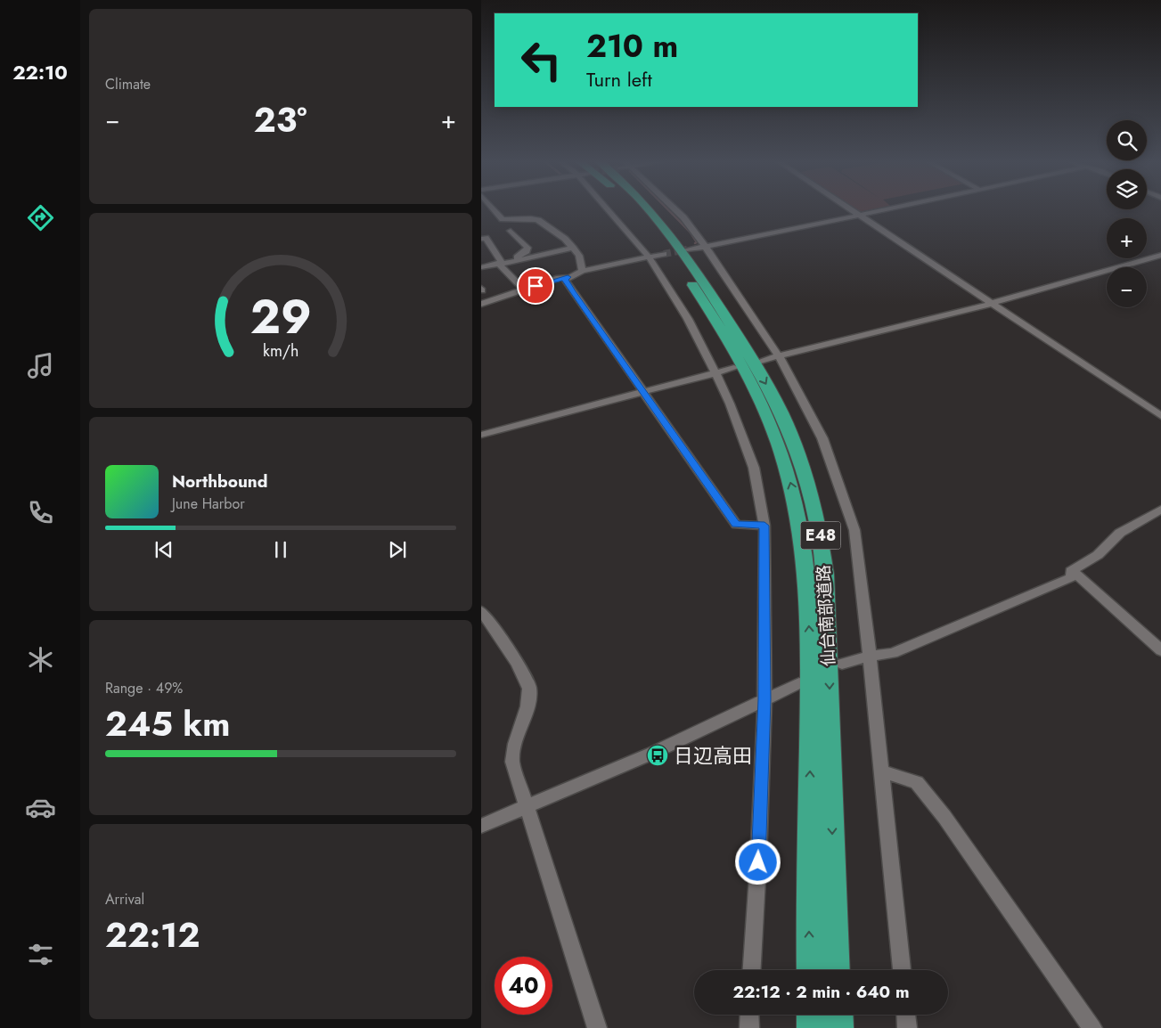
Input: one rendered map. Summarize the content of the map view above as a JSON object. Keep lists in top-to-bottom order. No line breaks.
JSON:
{"streets":{"highway":["E48","仙台南部道路"]},"places":{"bus stop":["日辺高田"]},"page":{"tabs":"22:10","tile":["Climate",["Range · 49%","245 km"],["Arrival","22:12"]],"turn":["210 m","Turn left"],"heat":["−","23°","+"],"map_buttons":["+","−"],"song":["Northbound","June Harbor"],"limit":"40","trip":"22:12 · 2 min · 640 m","gauge":["29","km/h"]}}
